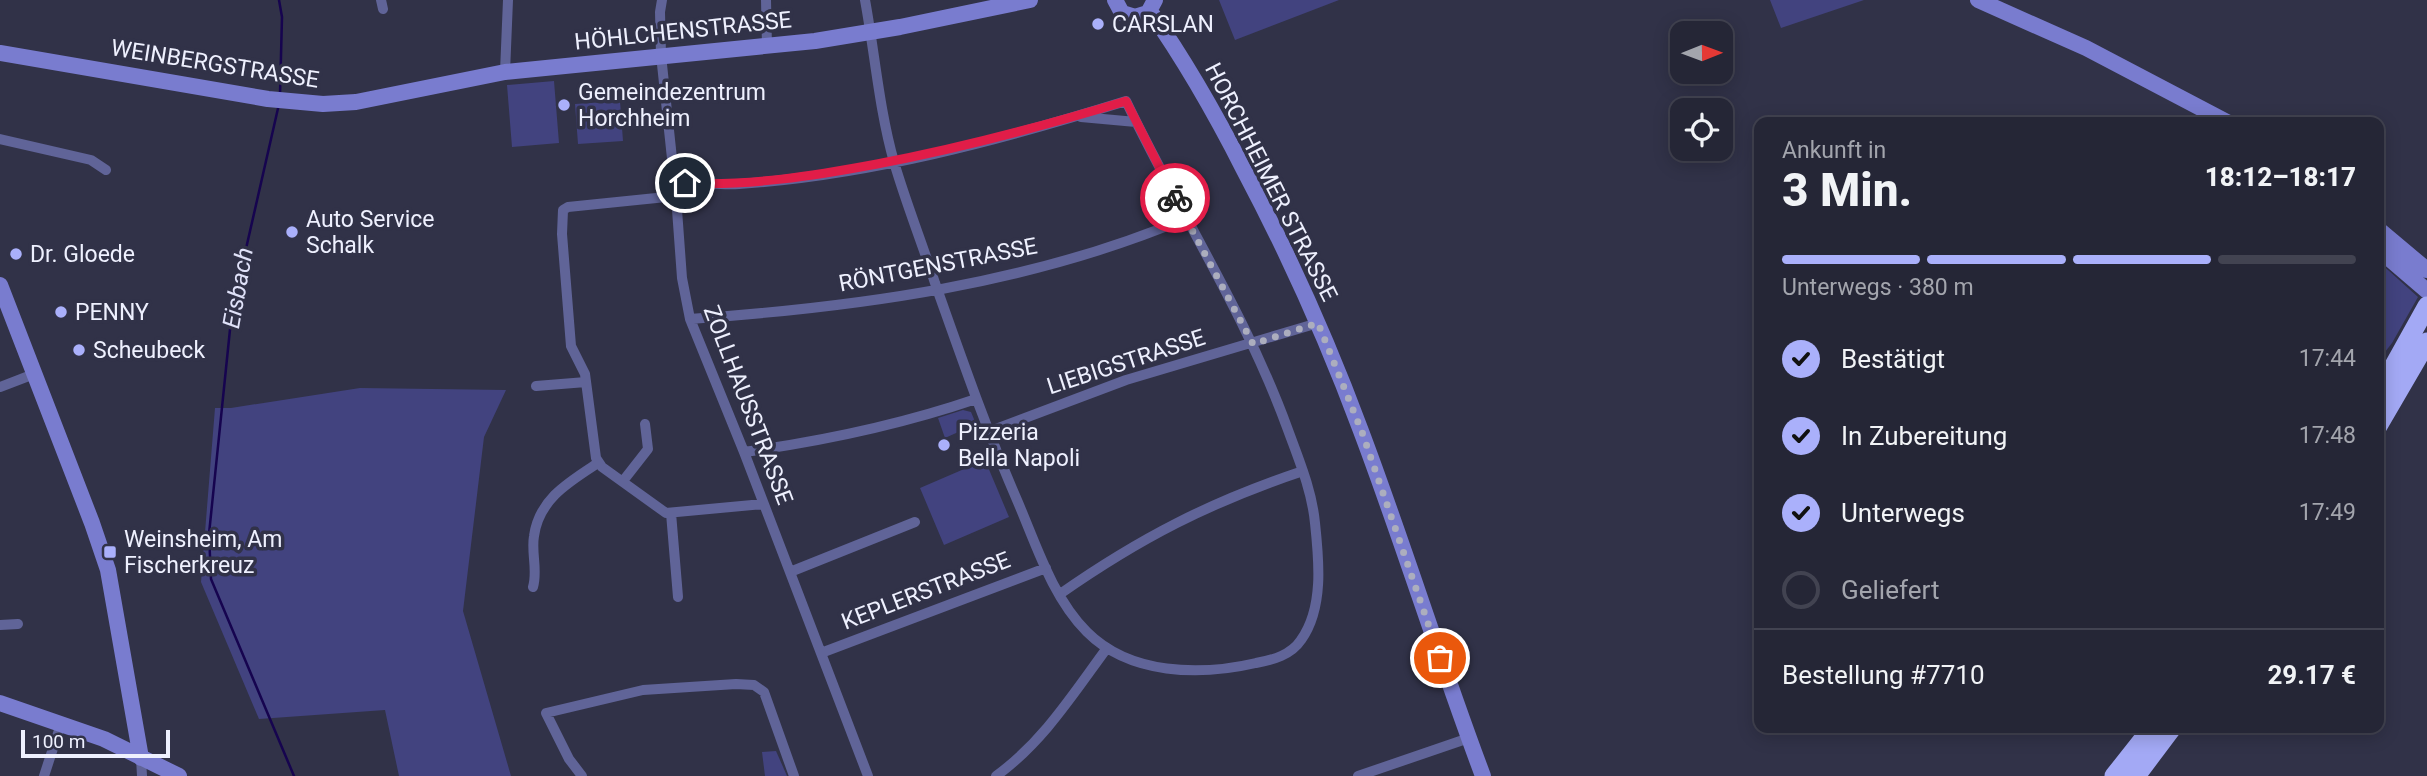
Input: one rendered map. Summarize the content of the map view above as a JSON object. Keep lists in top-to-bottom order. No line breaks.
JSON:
{"streets":{"main road":["HÖHLCHENSTRASSE","WEINBERGSTRASSE","HORCHHEIMER STRASSE"],"street":["RÖNTGENSTRASSE","LIEBIGSTRASSE","ZOLLHAUSSTRASSE","KEPLERSTRASSE"]},"crossings":[["HÖHLCHENSTRASSE","WEINBERGSTRASSE"],["HÖHLCHENSTRASSE","ZOLLHAUSSTRASSE"],["HORCHHEIMER STRASSE","LIEBIGSTRASSE"],["RÖNTGENSTRASSE","ZOLLHAUSSTRASSE"],["ZOLLHAUSSTRASSE","KEPLERSTRASSE"]],"water":["Eisbach"],"places":{"other":["CARSLAN","Gemeindezentrum Horchheim","Auto Service Schalk","Dr. Gloede","PENNY","Scheubeck","Pizzeria Bella Napoli"],"transit":["Weinsheim, Am Fischerkreuz"]},"scale_bar":"100 m","north":"right","page":{"heading":["3 Min.","Ankunft in","18:12–18:17"],"panel":["Bestellung #7710","29.17 €"],"bar":"Unterwegs · 380 m","list":[["Bestätigt","17:44"],["In Zubereitung","17:48"],["Unterwegs","17:49"],"Geliefert"],"scale":"100 m"}}
